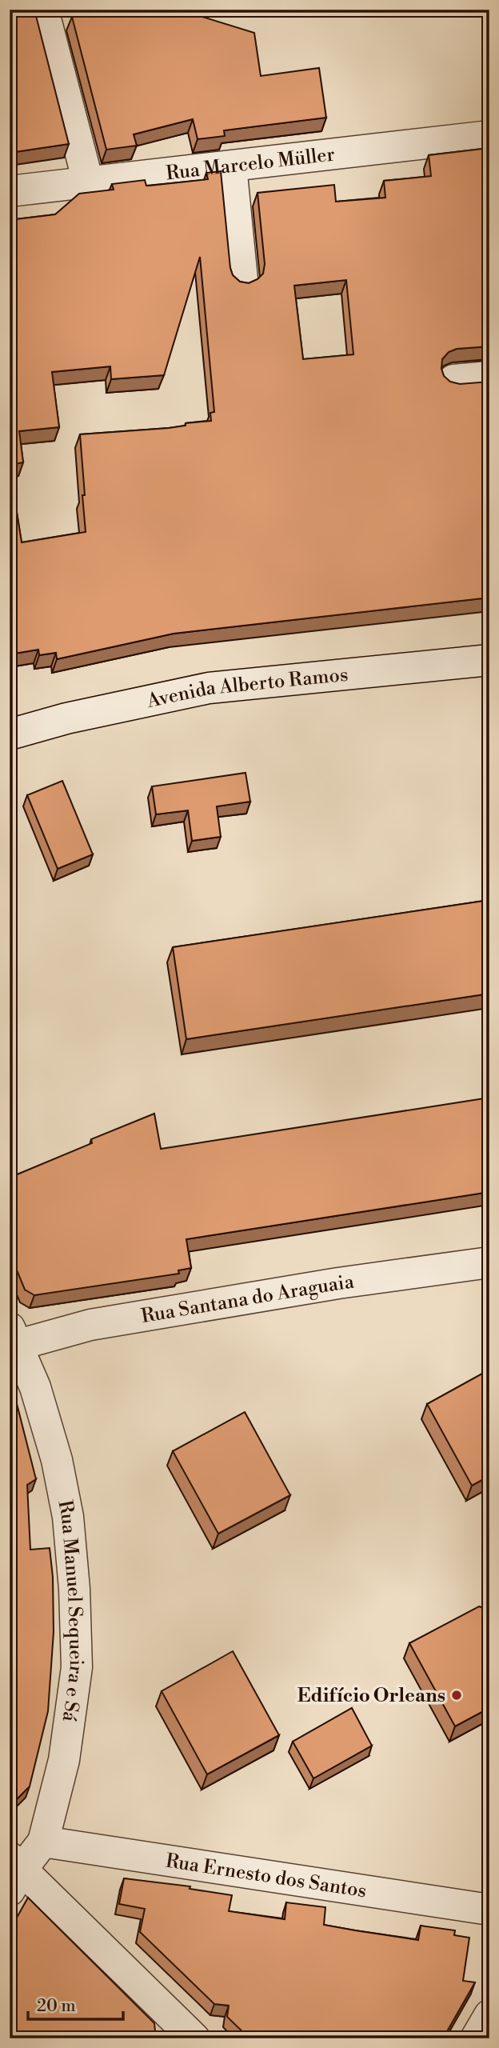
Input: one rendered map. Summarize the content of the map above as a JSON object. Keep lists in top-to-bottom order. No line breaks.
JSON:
{"streets":{"street":["Rua Marcelo Müller","Avenida Alberto Ramos","Rua Santana do Araguaia","Rua Manuel Sequeira e Sá","Rua Ernesto dos Santos"]},"crossings":[["Rua Santana do Araguaia","Rua Manuel Sequeira e Sá"],["Rua Manuel Sequeira e Sá","Rua Ernesto dos Santos"]],"places":["Edifício Orleans"],"scale_bar":"20 m"}
